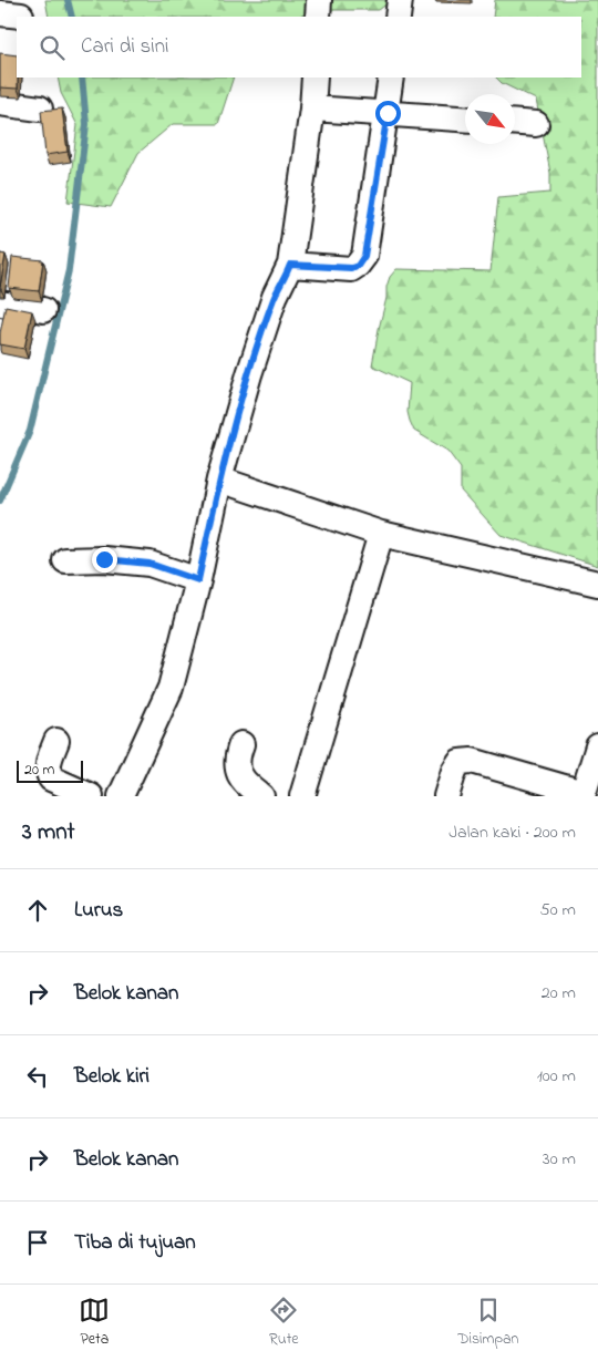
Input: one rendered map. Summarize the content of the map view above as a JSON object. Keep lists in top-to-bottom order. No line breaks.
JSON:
{"scale_bar":"20 m","north":"bottom right","page":{"search":"Cari di sini","scale":"20 m","heading":["3 mnt","Jalan kaki · 200 m"],"list":[["Lurus","50 m"],["Belok kanan","20 m"],["Belok kiri","100 m"],["Belok kanan","30 m"],"Tiba di tujuan"],"nav":["Peta","Rute","Disimpan"]}}
